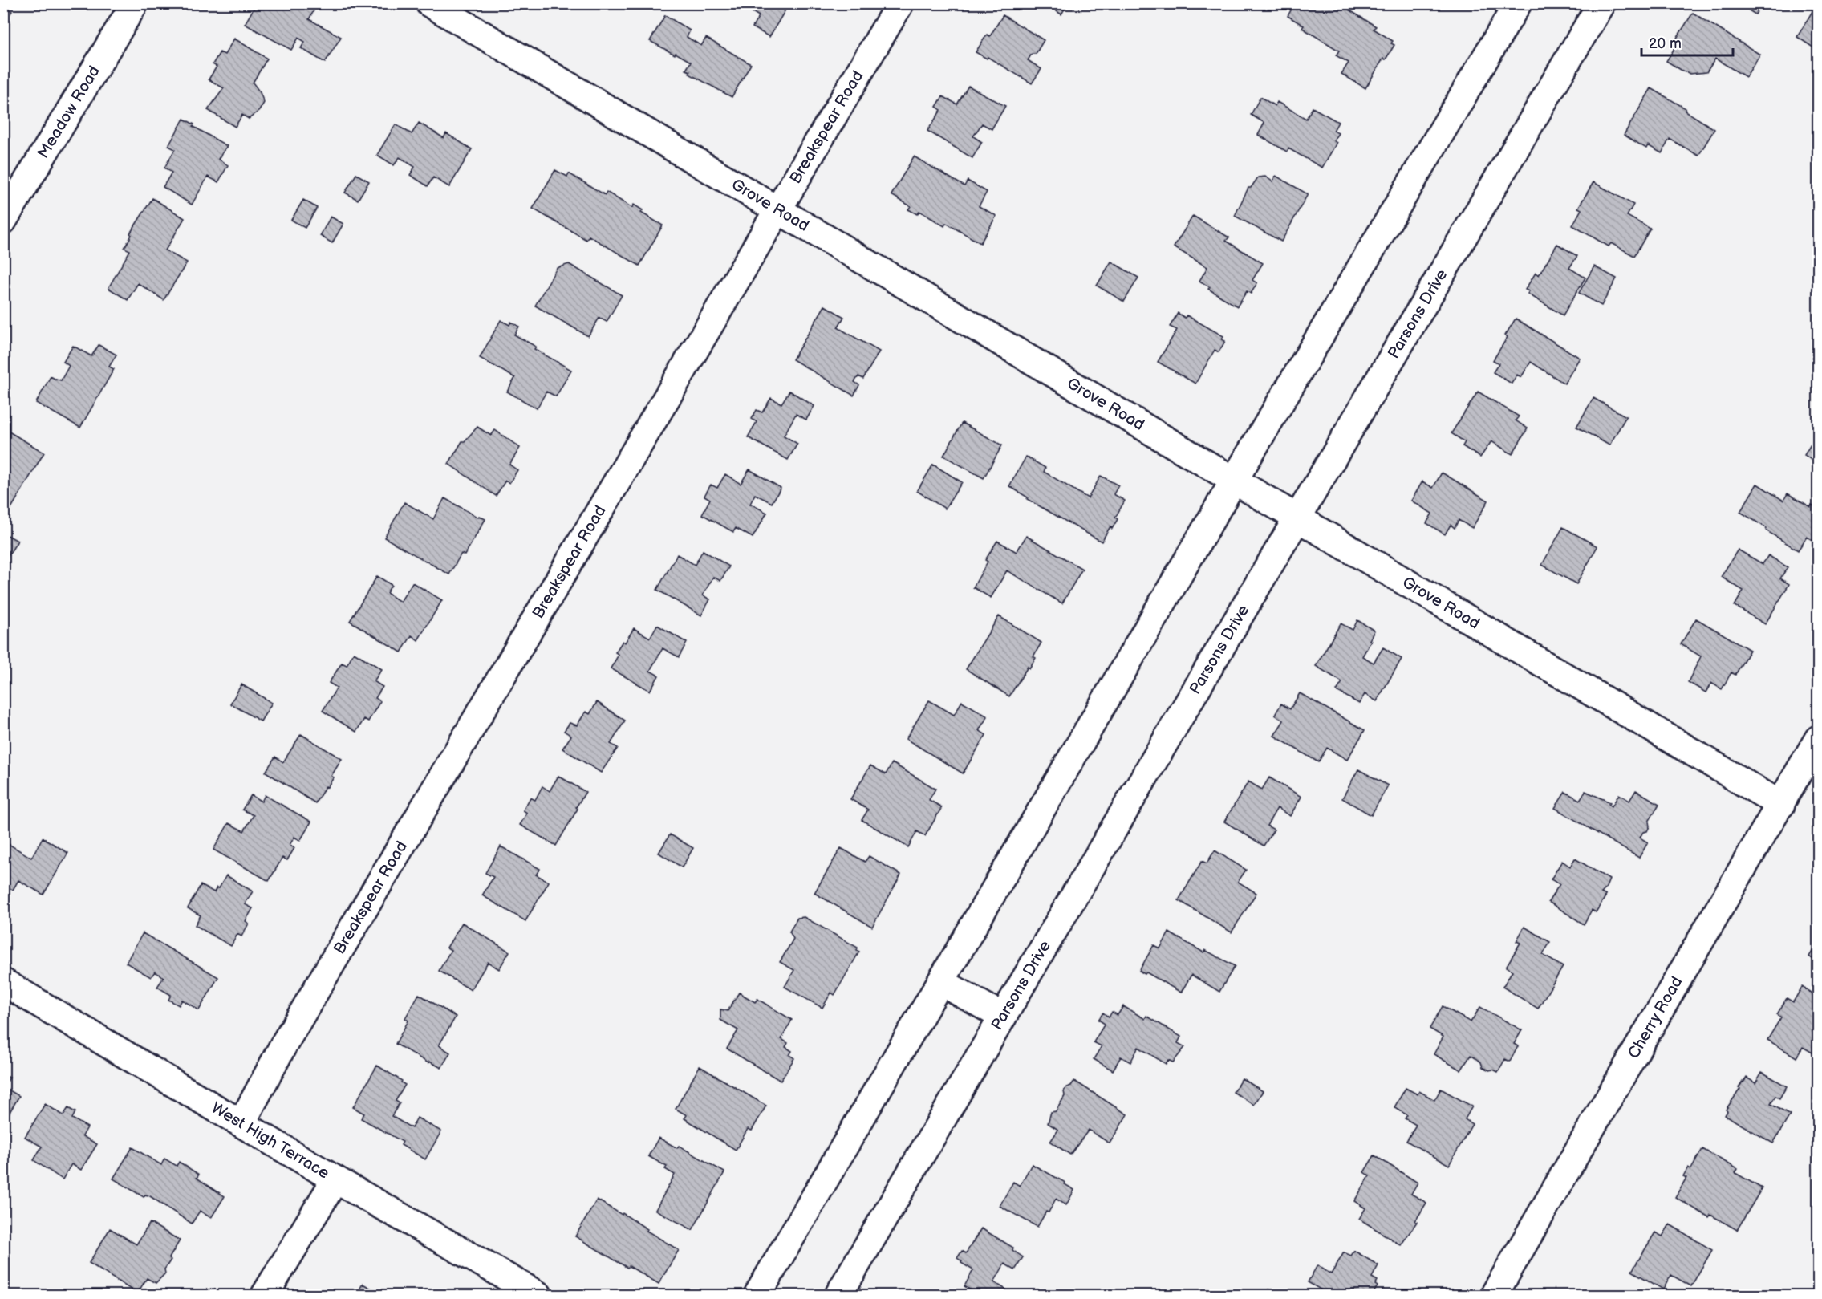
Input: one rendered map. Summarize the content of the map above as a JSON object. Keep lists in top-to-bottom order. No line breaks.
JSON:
{"streets":{"street":["Meadow Road","Breakspear Road","Grove Road","Parsons Drive","Cherry Road","West High Terrace"]},"crossings":[["Breakspear Road","Grove Road"],["Breakspear Road","West High Terrace"],["Grove Road","Parsons Drive"],["Grove Road","Cherry Road"]],"scale_bar":"20 m"}
